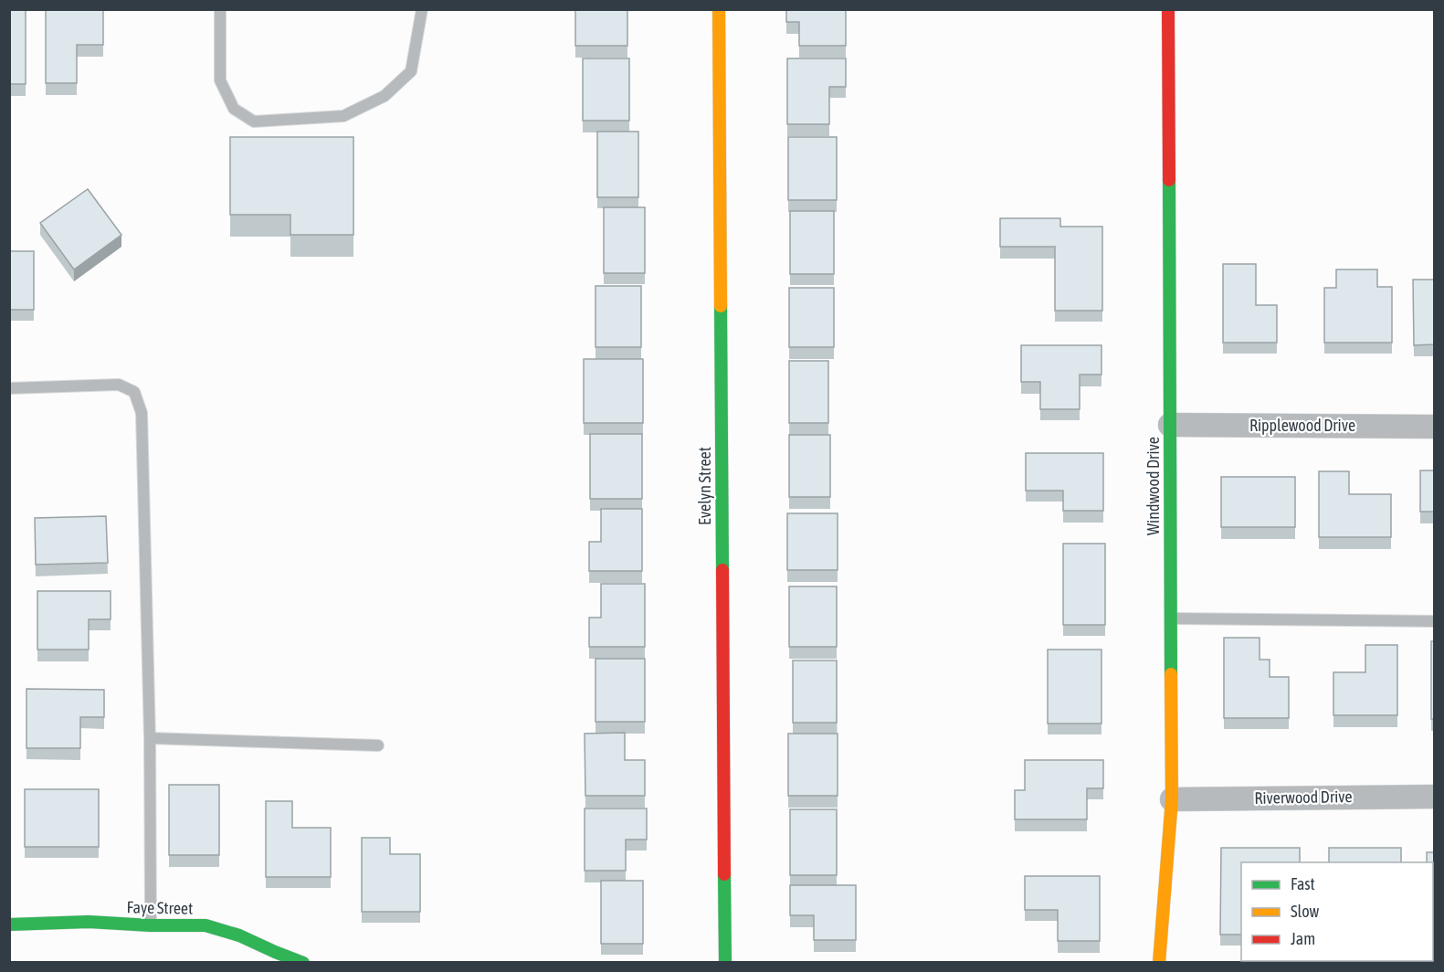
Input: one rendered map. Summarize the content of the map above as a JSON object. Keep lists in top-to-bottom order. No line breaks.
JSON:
{"streets":{"street":["Ripplewood Drive","Evelyn Street","Windwood Drive","Riverwood Drive","Faye Street"]},"crossings":[["Ripplewood Drive","Windwood Drive"],["Windwood Drive","Riverwood Drive"]],"legend":["Fast","Slow","Jam"]}
